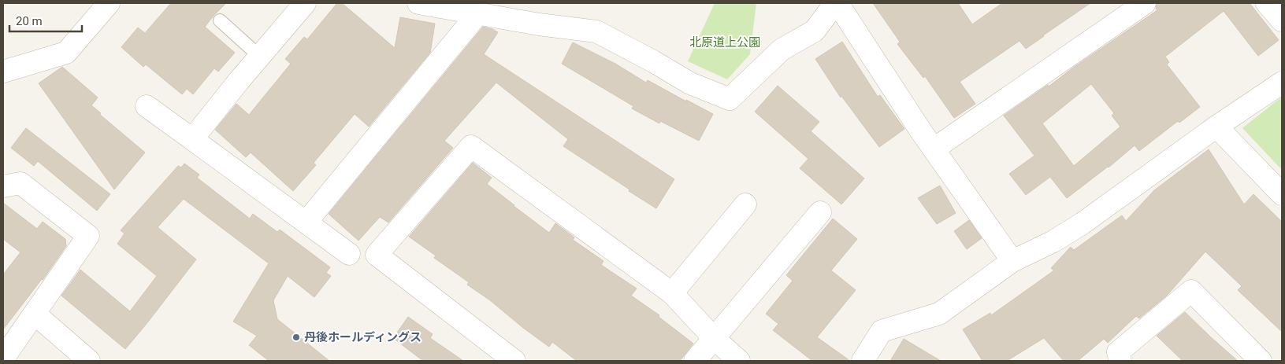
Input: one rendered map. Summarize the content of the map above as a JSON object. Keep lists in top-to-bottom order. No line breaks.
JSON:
{"parks":["北原道上公園"],"places":["丹後ホールディングス"],"scale_bar":"20 m"}
